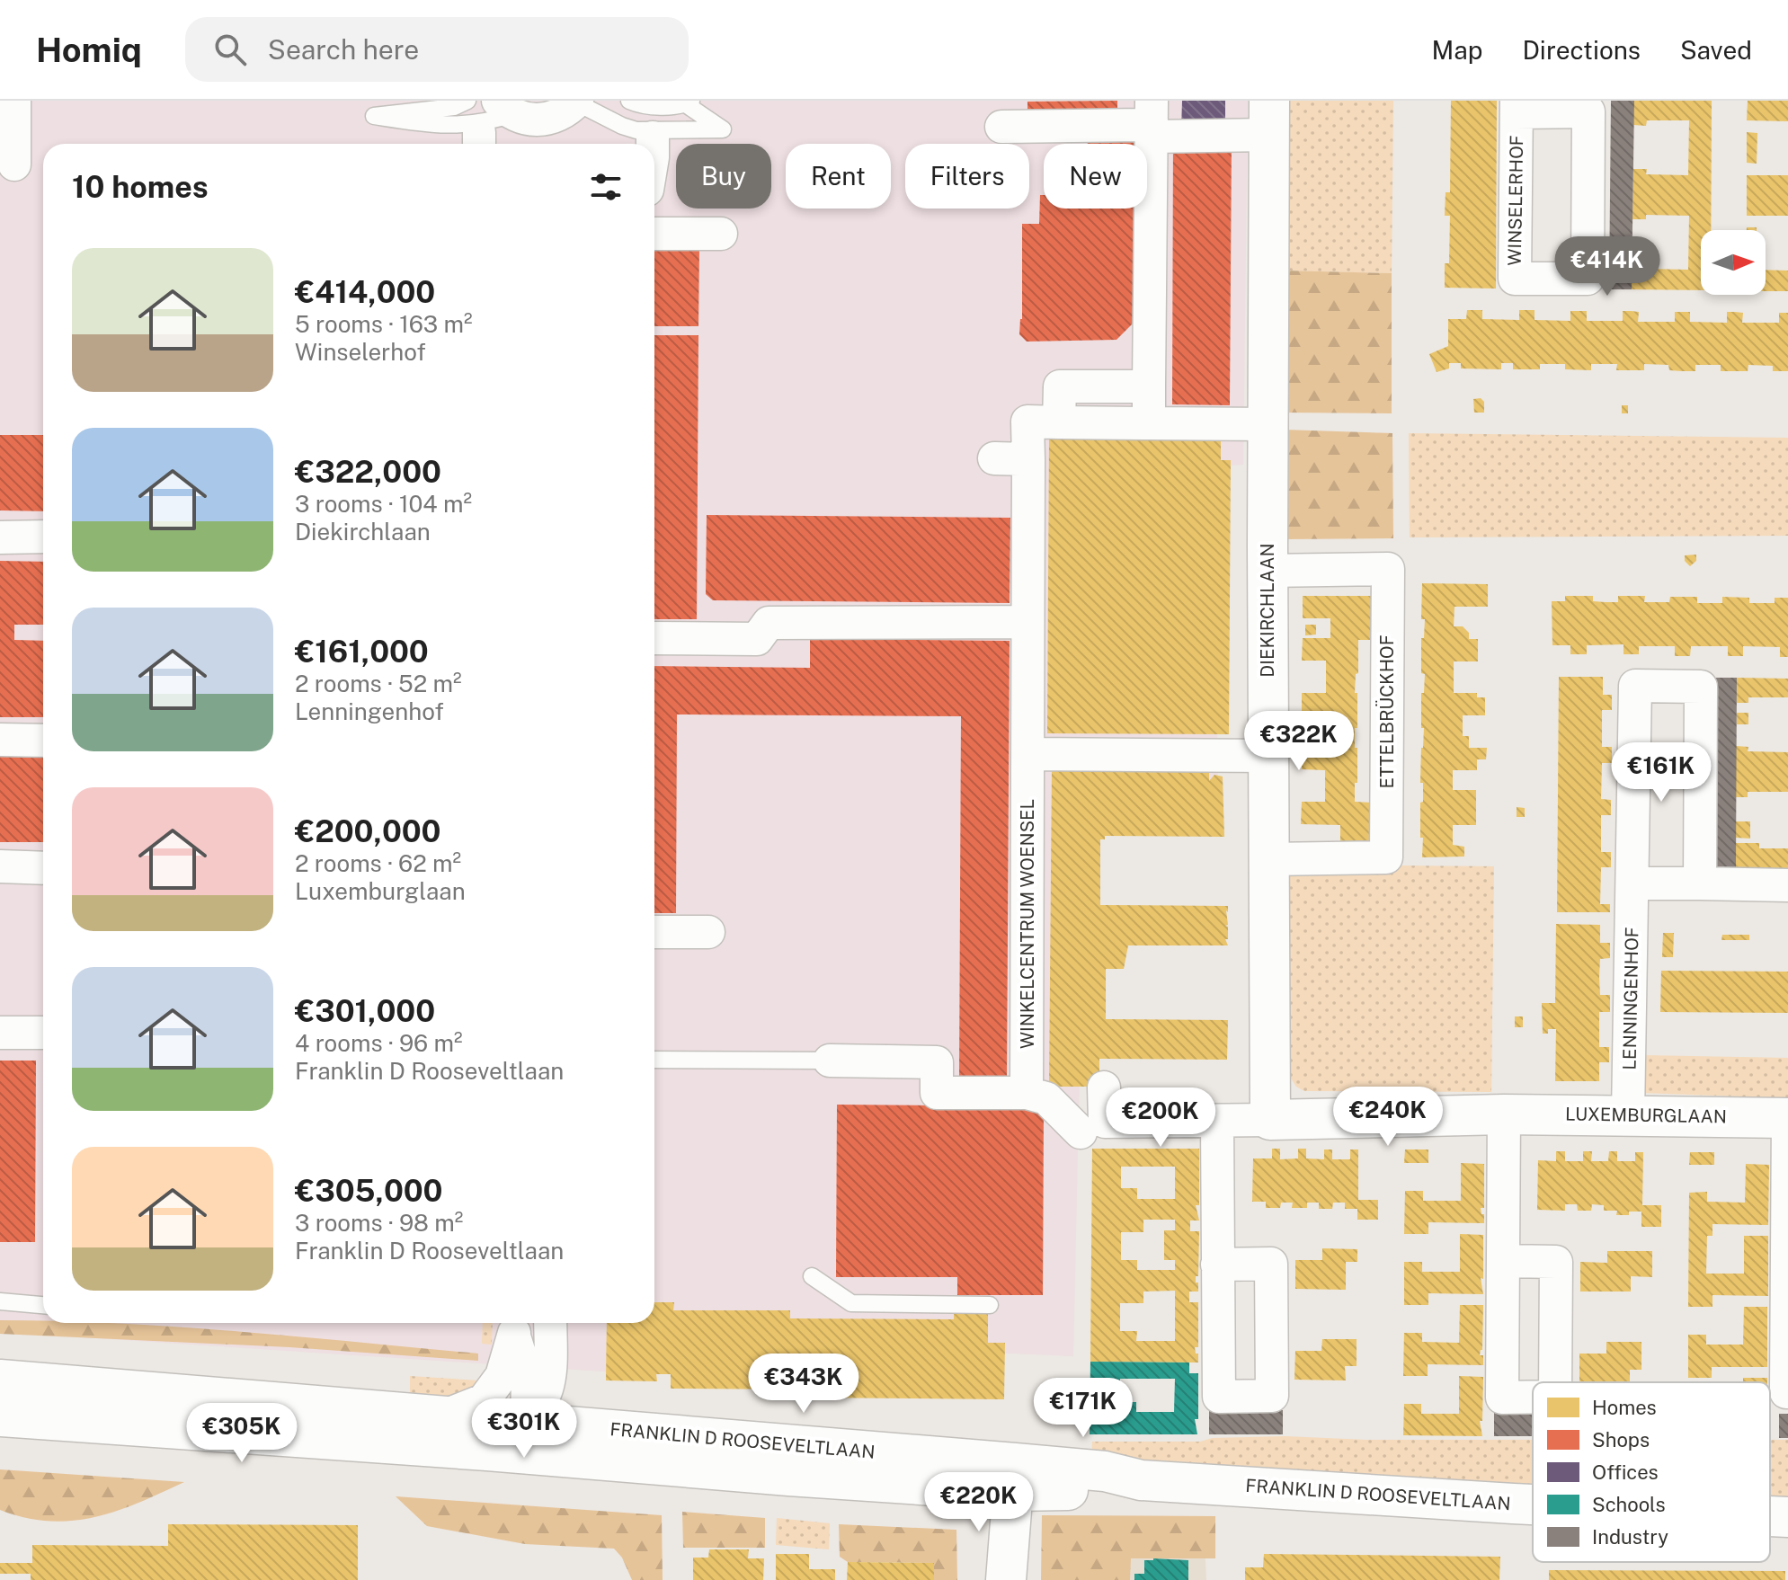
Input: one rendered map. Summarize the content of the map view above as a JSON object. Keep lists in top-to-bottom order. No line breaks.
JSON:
{"streets":{"main road":["DIEKIRCHLAAN","LUXEMBURGLAAN","FRANKLIN D ROOSEVELTLAAN"],"street":["WINSELERHOF","ETTELBRÜCKHOF","WINKELCENTRUM WOENSEL","LENNINGENHOF"]},"crossings":[["DIEKIRCHLAAN","ETTELBRÜCKHOF"],["DIEKIRCHLAAN","WINKELCENTRUM WOENSEL"],["DIEKIRCHLAAN","LUXEMBURGLAAN"],["LENNINGENHOF","LUXEMBURGLAAN"]],"legend":["Homes","Shops","Offices","Schools","Industry"],"north":"right","page":{"header":"Homiq","search":"Search here","nav":["Map","Directions","Saved"],"chip":["Buy","Rent","Filters","New"],"heading":"10 homes","list":[{"name":"€414,000","note":"5 rooms · 163 m² · Winselerhof"},{"name":"€322,000","note":"3 rooms · 104 m² · Diekirchlaan"},{"name":"€161,000","note":"2 rooms · 52 m² · Lenningenhof"},{"name":"€200,000","note":"2 rooms · 62 m² · Luxemburglaan"},{"name":"€301,000","note":"4 rooms · 96 m² · Franklin D Rooseveltlaan"},{"name":"€305,000","note":"3 rooms · 98 m² · Franklin D Rooseveltlaan"}],"price":["€414K","€322K","€161K","€240K","€200K","€343K","€171K","€301K","€305K","€220K"]}}
